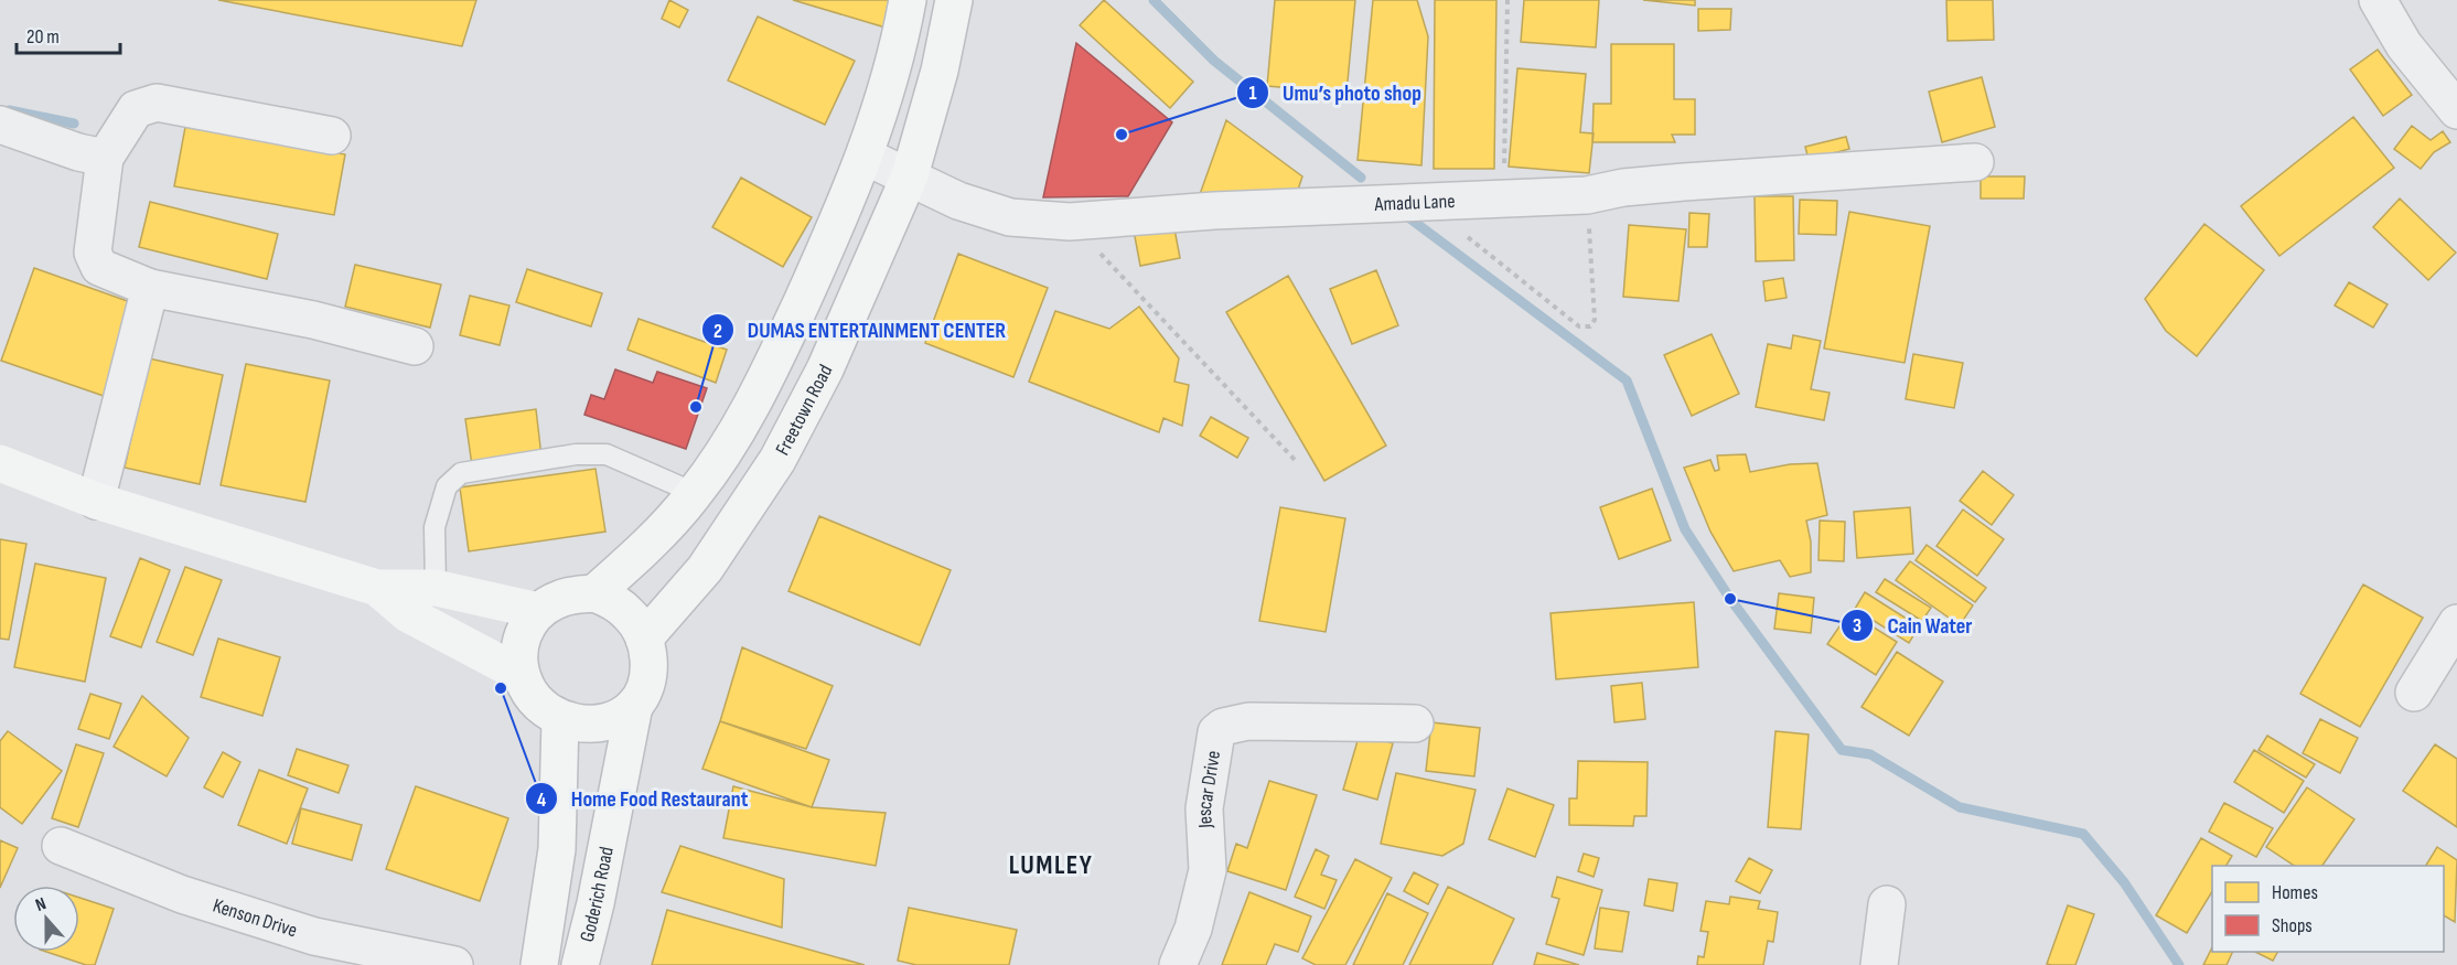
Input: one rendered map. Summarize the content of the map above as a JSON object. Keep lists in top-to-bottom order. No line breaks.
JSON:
{"streets":{"main road":["Freetown Road","Goderich Road"],"street":["Amadu Lane","Jescar Drive","Kenson Drive"]},"crossings":[["Amadu Lane","Freetown Road"],["Freetown Road","Goderich Road"]],"districts":["LUMLEY"],"places":["Umu’s photo shop","DUMAS ENTERTAINMENT CENTER","Cain Water","Home Food Restaurant"],"legend":["Homes","Shops"],"scale_bar":"20 m","north":"top"}
